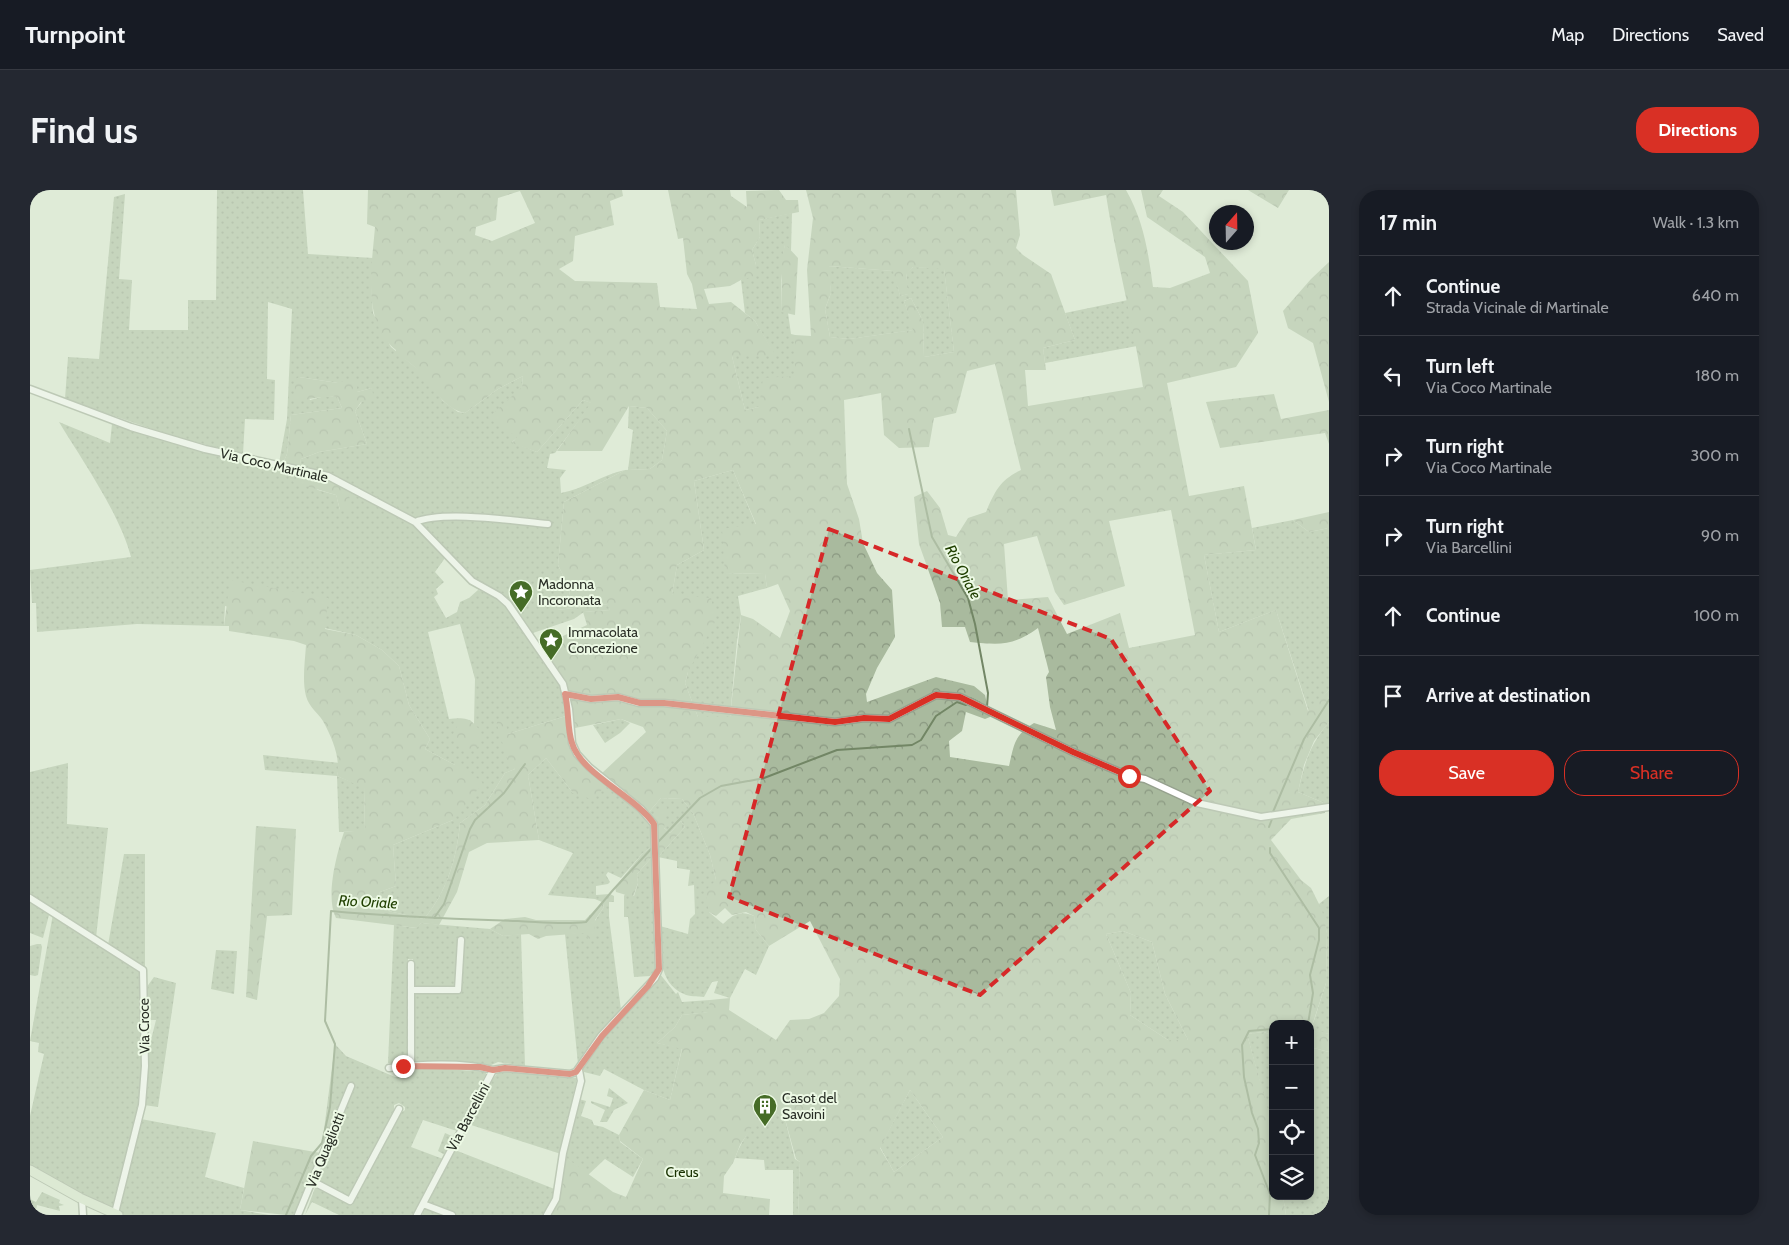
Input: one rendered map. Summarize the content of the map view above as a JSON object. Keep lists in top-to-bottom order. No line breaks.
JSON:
{"streets":{"street":["Via Coco Martinale","Via Croce","Via Barcellini","Via Quagliotti"]},"crossings":[["Via Coco Martinale","Via Barcellini"]],"water":["Rio Oriale"],"parks":["Creus"],"places":{"place":["Madonna Incoronata","Immacolata Concezione"],"building":["Casot del Savoini"]},"north":"top","page":{"header":"Turnpoint","nav":["Map","Directions","Saved"],"buttons":["Directions",["Save","Share"]],"title":"Find us","heading":["17 min","Walk · 1.3 km"],"list":[["Continue","Strada Vicinale di Martinale","640 m"],["Turn left","Via Coco Martinale","180 m"],["Turn right","Via Coco Martinale","300 m"],["Turn right","Via Barcellini","90 m"],["Continue","100 m"],"Arrive at destination"],"map_buttons":["+","−"]}}
